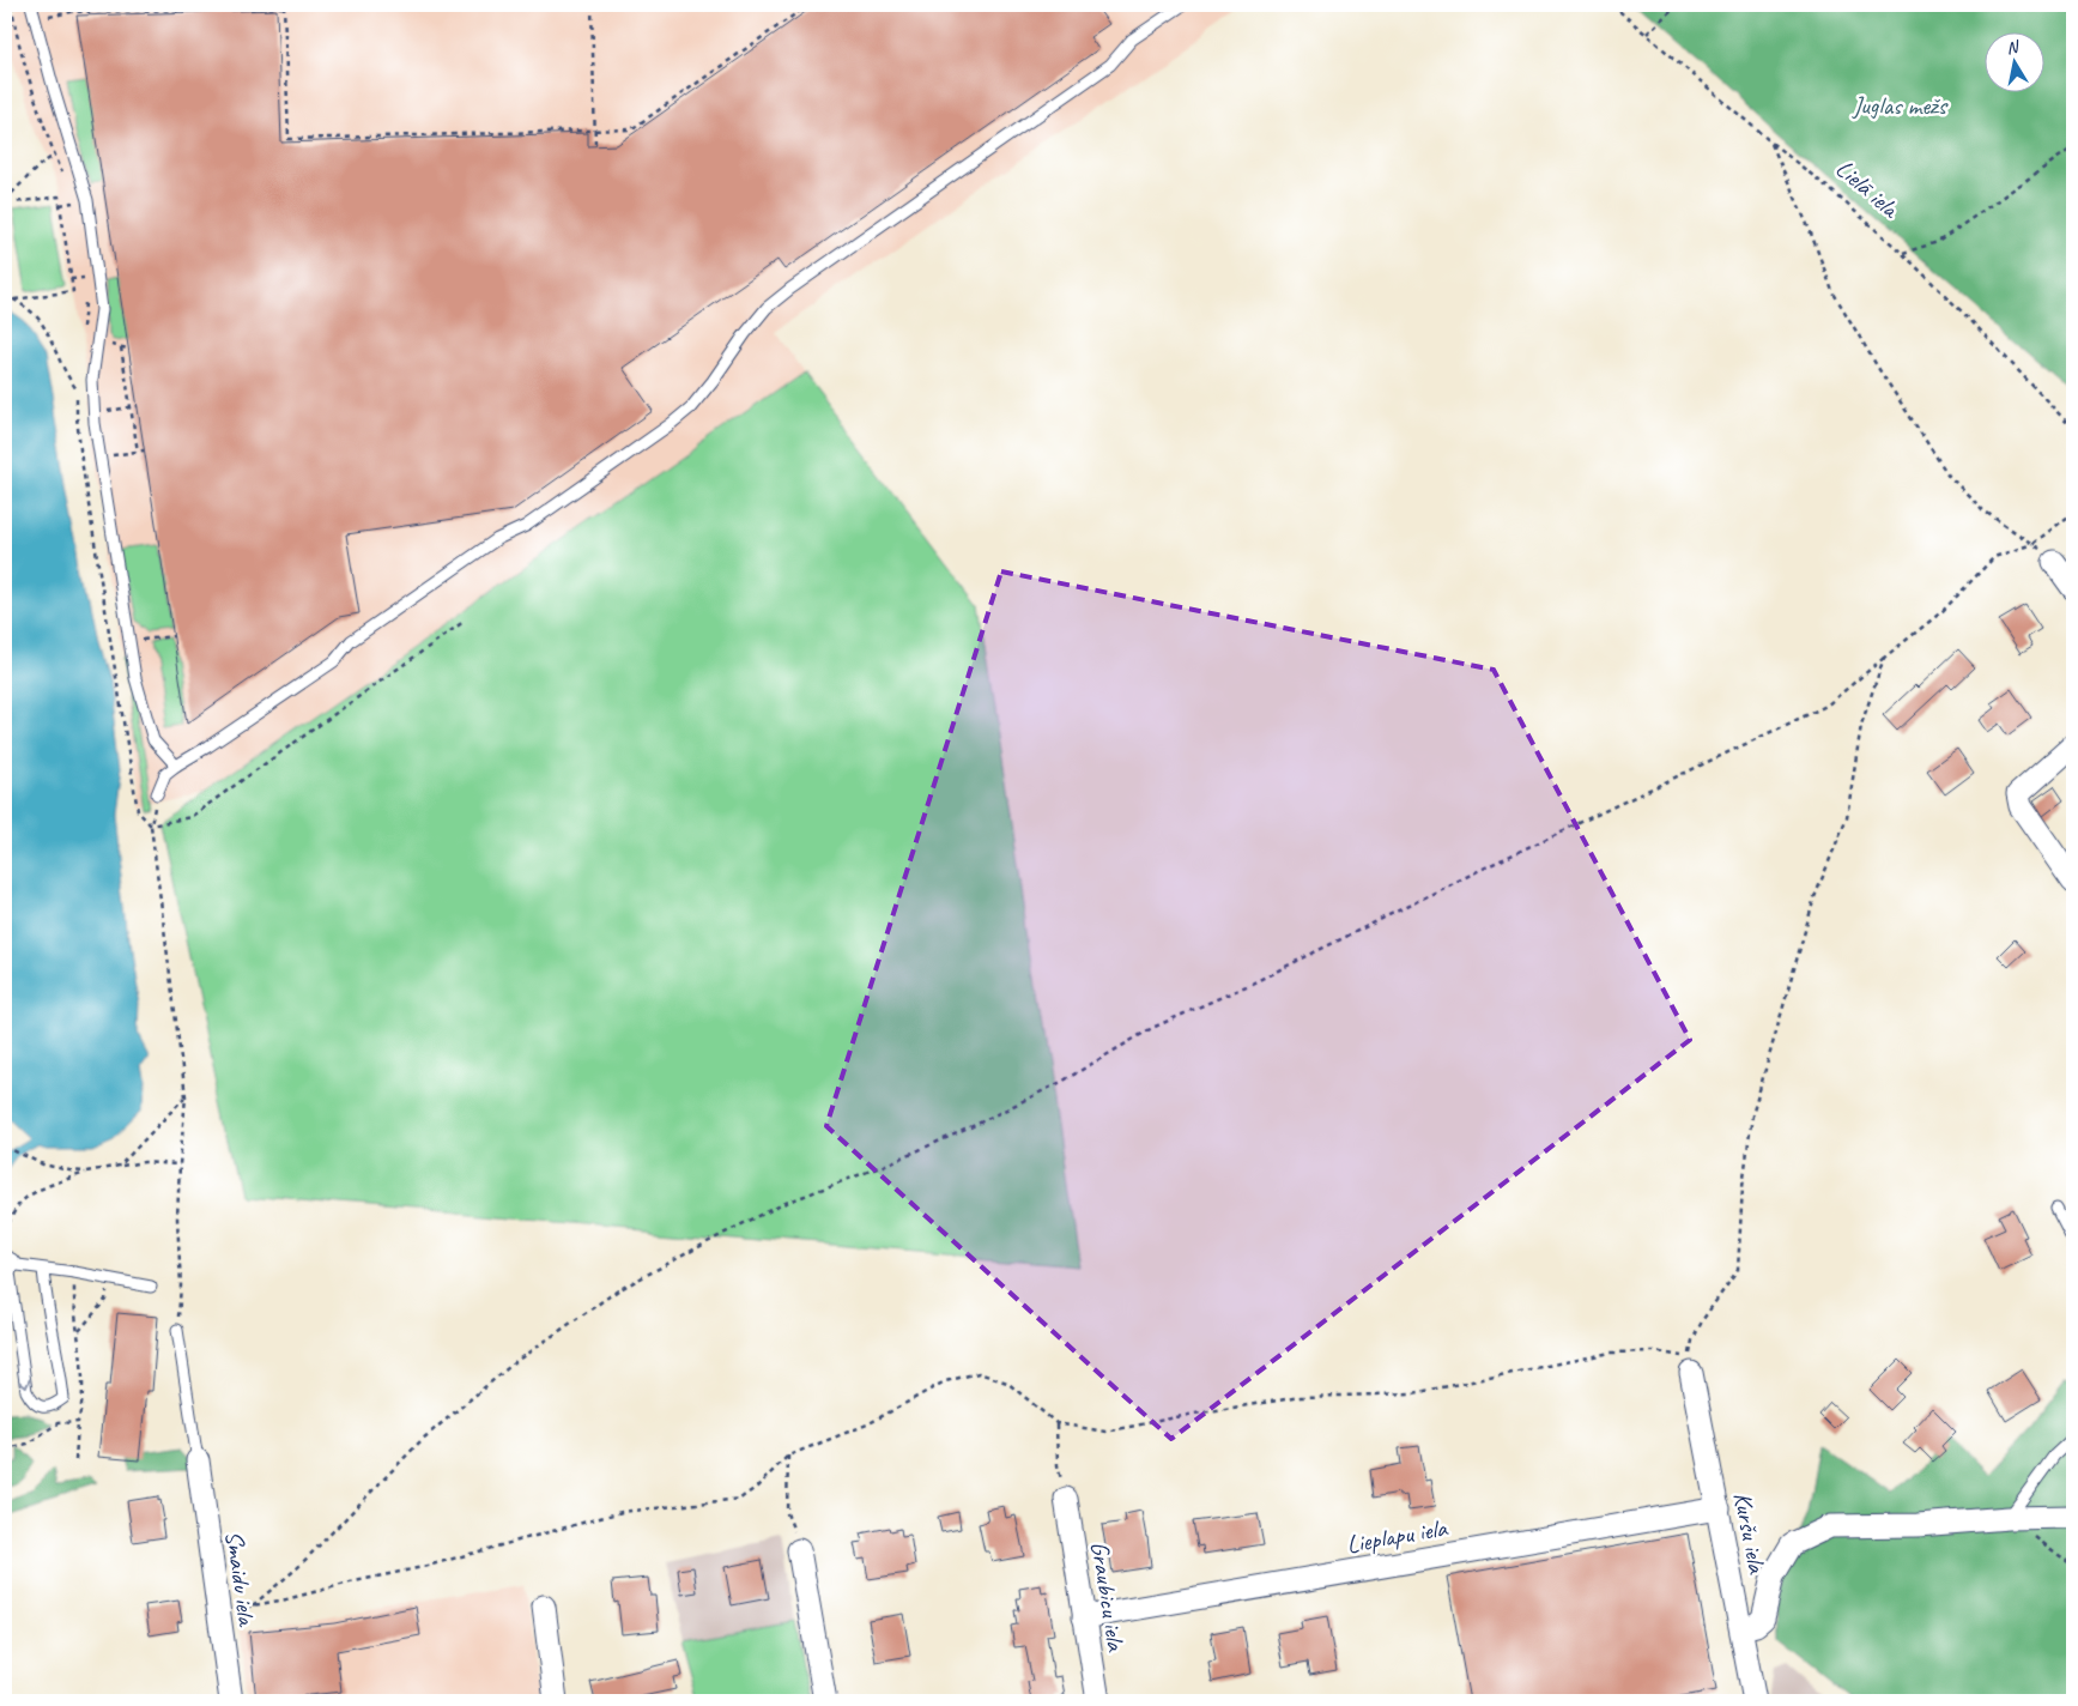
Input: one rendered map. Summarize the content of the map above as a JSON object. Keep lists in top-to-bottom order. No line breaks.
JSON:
{"streets":{"street":["Kuršu iela","Lieplapu iela","Smaidu iela","Graubicu iela"],"path":["Lielā iela"]},"crossings":[["Kuršu iela","Lieplapu iela"],["Lieplapu iela","Graubicu iela"]],"parks":["Juglas mežs"],"north":"top"}
